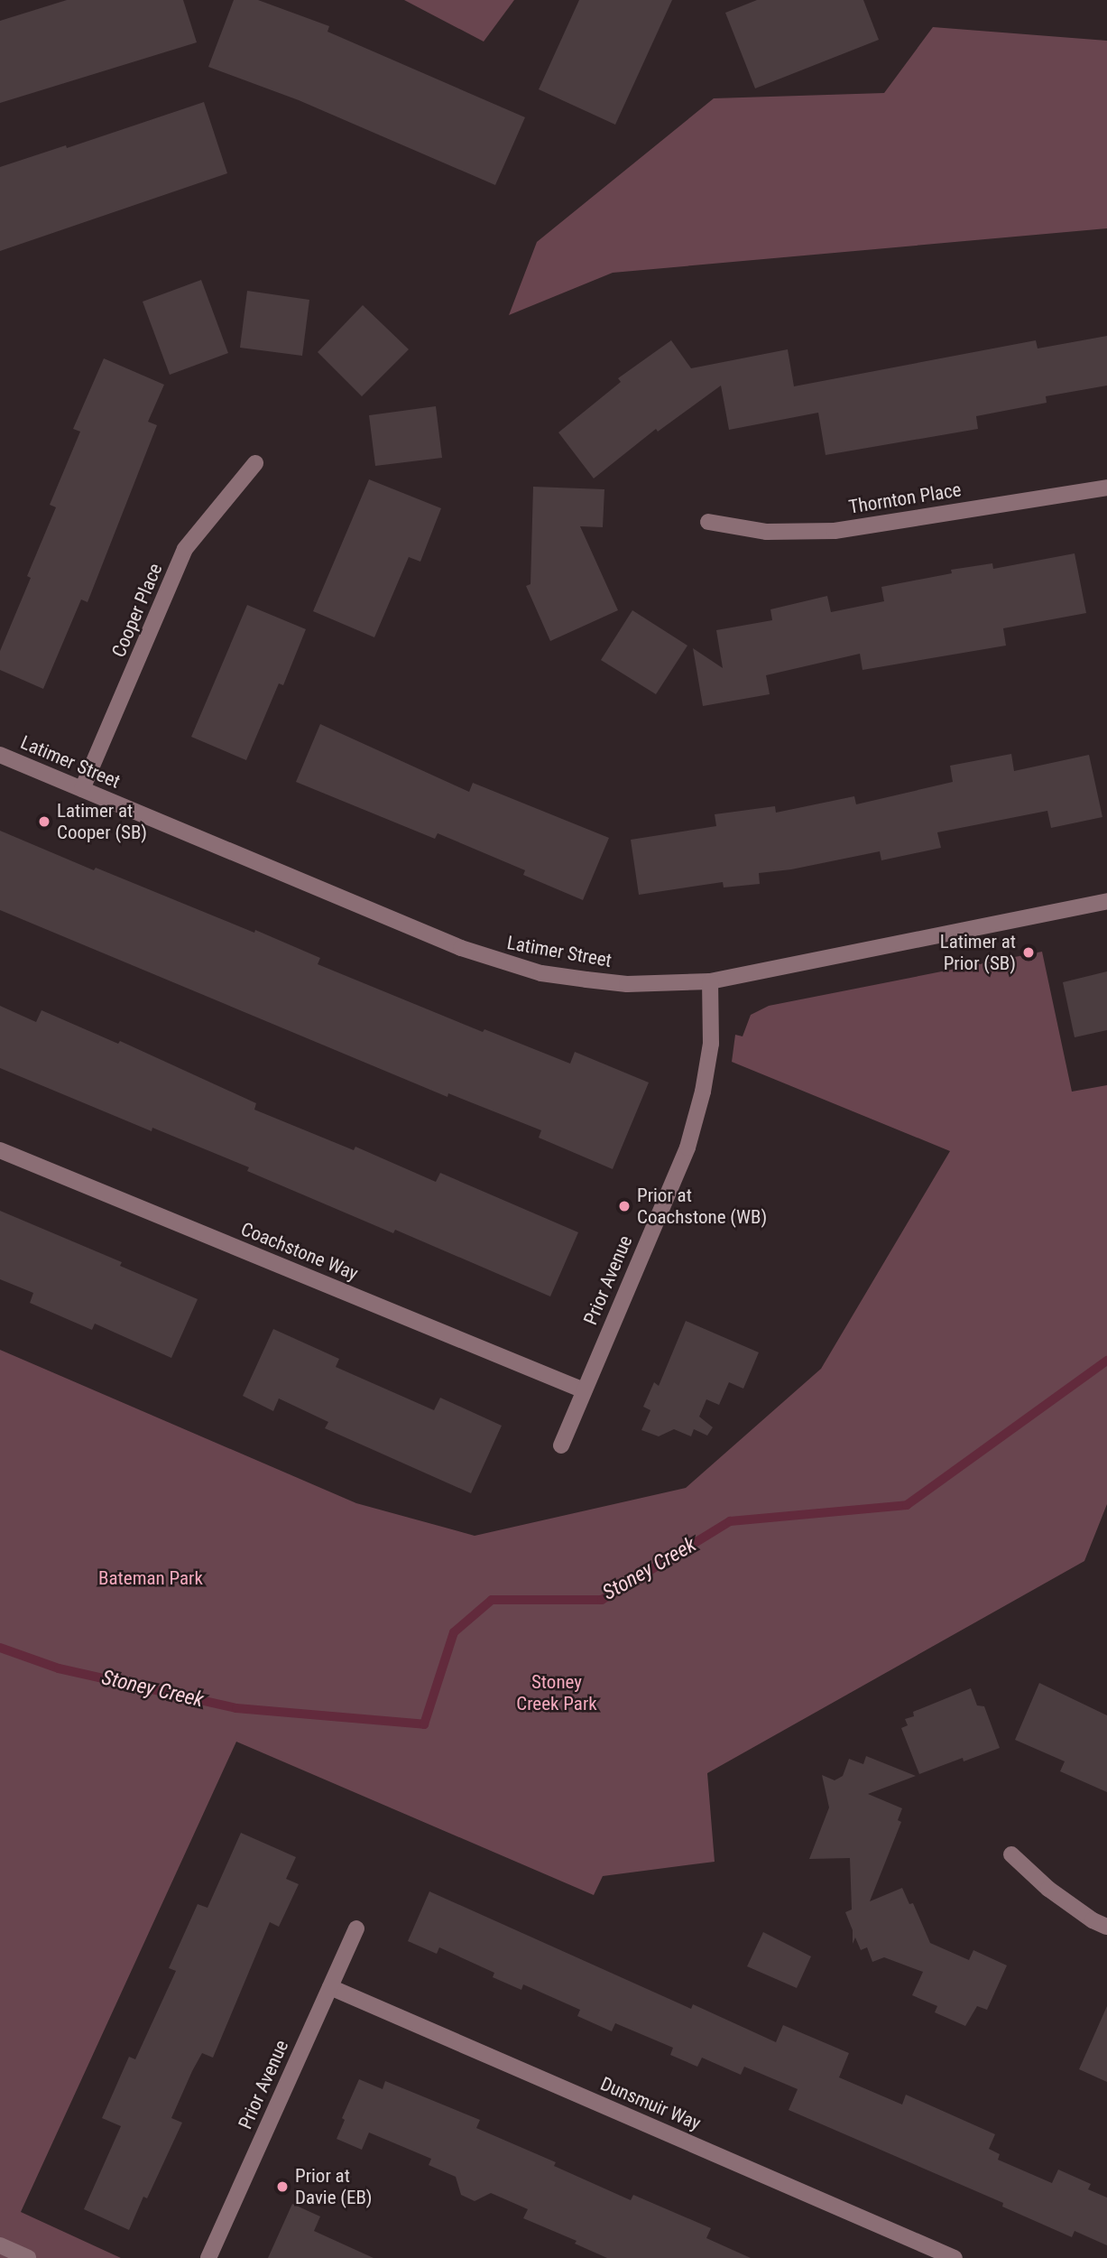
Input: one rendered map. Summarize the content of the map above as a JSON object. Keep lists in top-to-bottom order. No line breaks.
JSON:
{"streets":{"street":["Thornton Place","Cooper Place","Latimer Street","Coachstone Way","Prior Avenue","Dunsmuir Way"]},"crossings":[["Cooper Place","Latimer Street"],["Latimer Street","Prior Avenue"],["Coachstone Way","Prior Avenue"],["Prior Avenue","Dunsmuir Way"]],"water":["Stoney Creek"],"parks":["Bateman Park","Stoney Creek Park"],"places":["Latimer at Cooper (SB)","Latimer at Prior (SB)","Prior at Coachstone (WB)","Prior at Davie (EB)"]}
